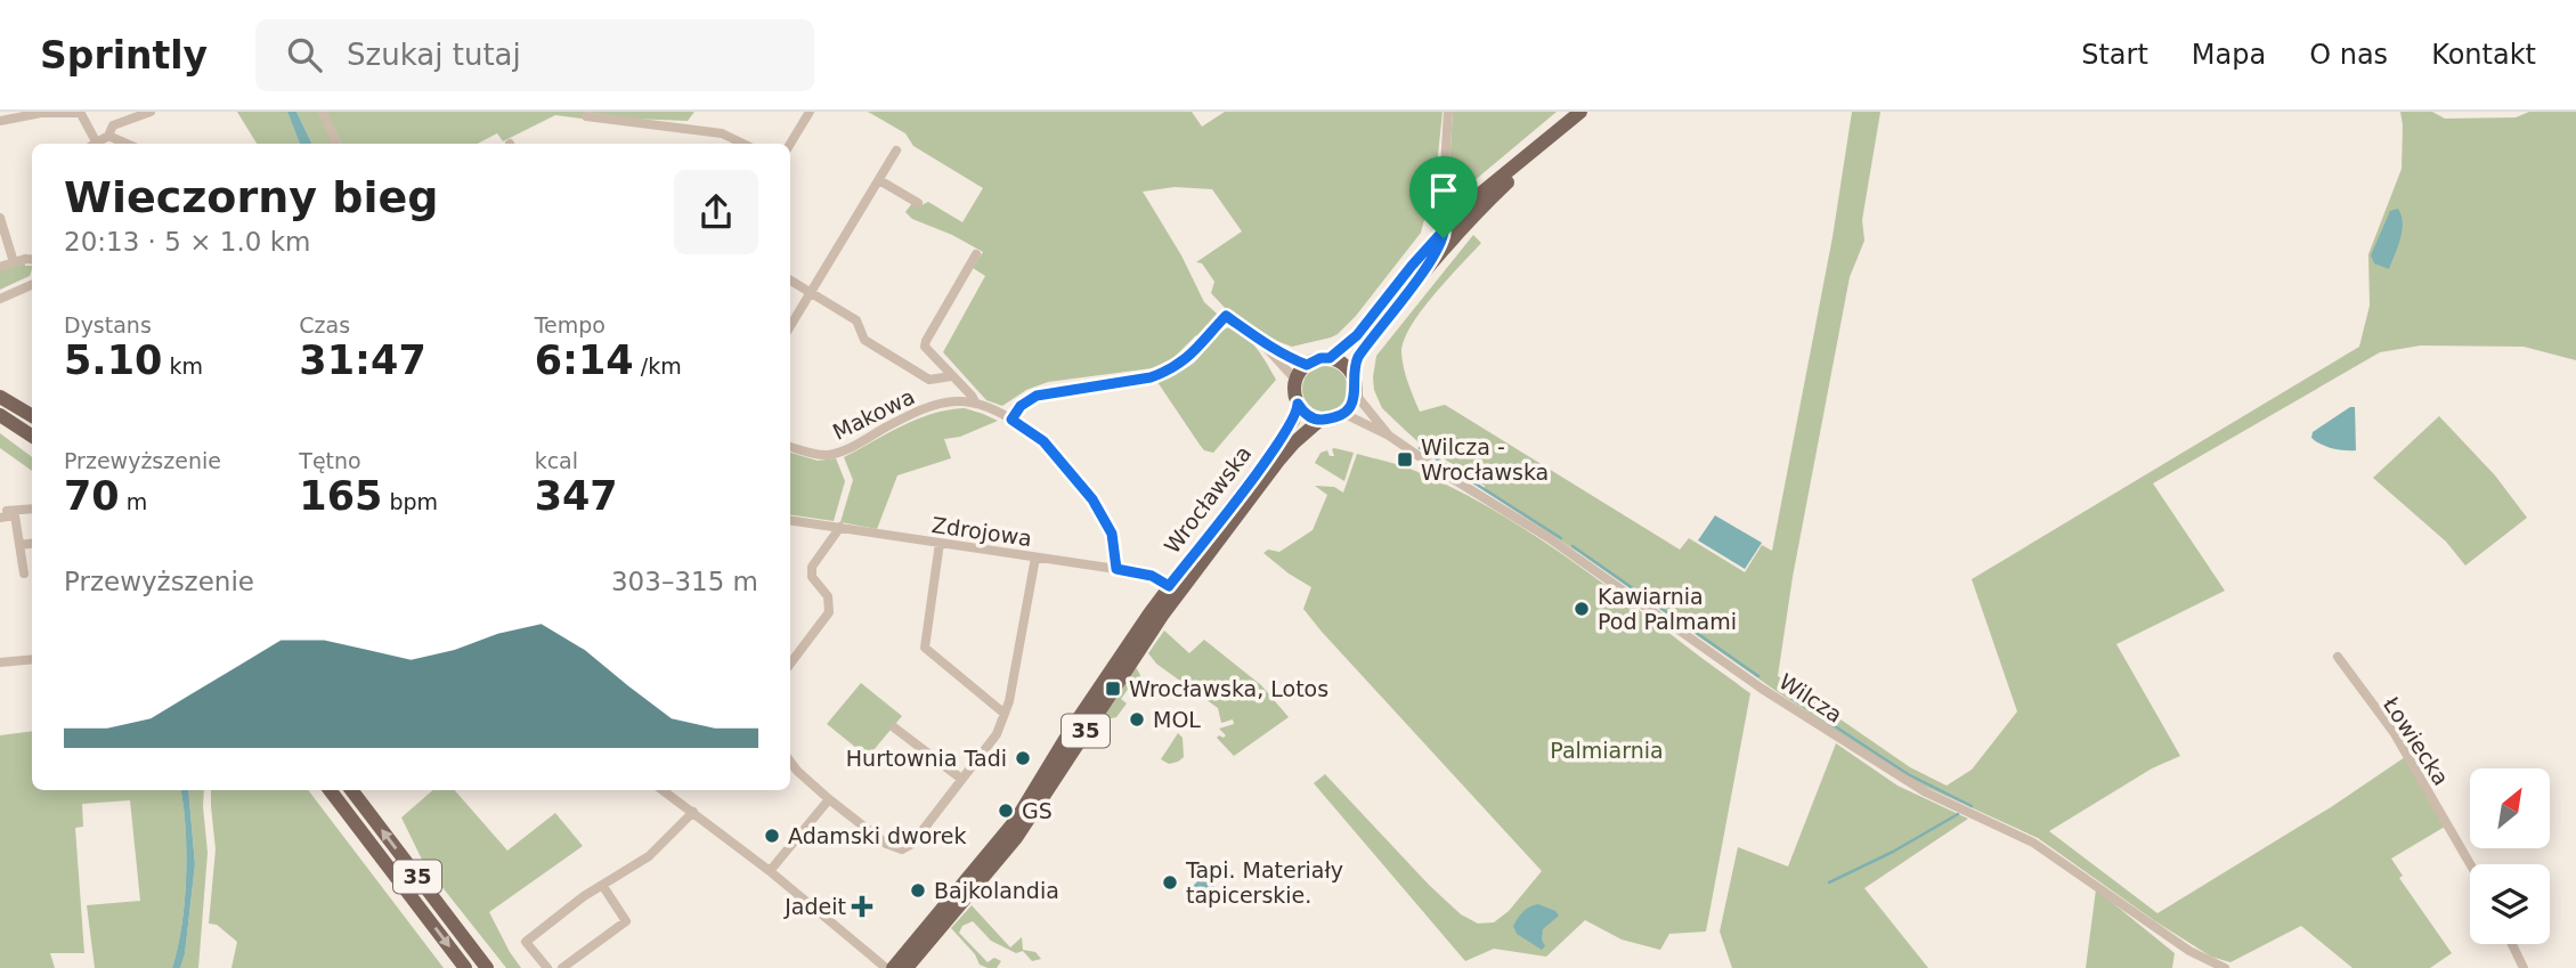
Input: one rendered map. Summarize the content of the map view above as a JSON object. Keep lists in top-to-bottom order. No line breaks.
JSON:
{"streets":{"main road":["Wrocławska","35"],"street":["Makowa","Zdrojowa","Wilcza","Łowiecka"]},"crossings":[["Wrocławska","Zdrojowa"],["Wrocławska","Wilcza"],["Wrocławska","35"],["Wilcza","35"]],"parks":["Palmiarnia"],"places":{"transit":["Wilcza - Wrocławska","Wrocławska, Lotos"],"other":["Kawiarnia Pod Palmami","MOL","Hurtownia Tadi","GS","Adamski dworek","Tapi. Materiały tapicerskie.","Bajkolandia"],"health":["Jadeit"]},"north":"top right","page":{"header":"Sprintly","search":"Szukaj tutaj","nav":["Start","Mapa","O nas","Kontakt"],"heading":["Wieczorny bieg","20:13 · 5 × 1.0 km"],"stats":[["Dystans","5.10 km"],["Czas","31:47"],["Tempo","6:14 /km"],["Przewyższenie","70 m"],["Tętno","165 bpm"],["kcal","347"]],"chart":["Przewyższenie","303–315 m"]}}
